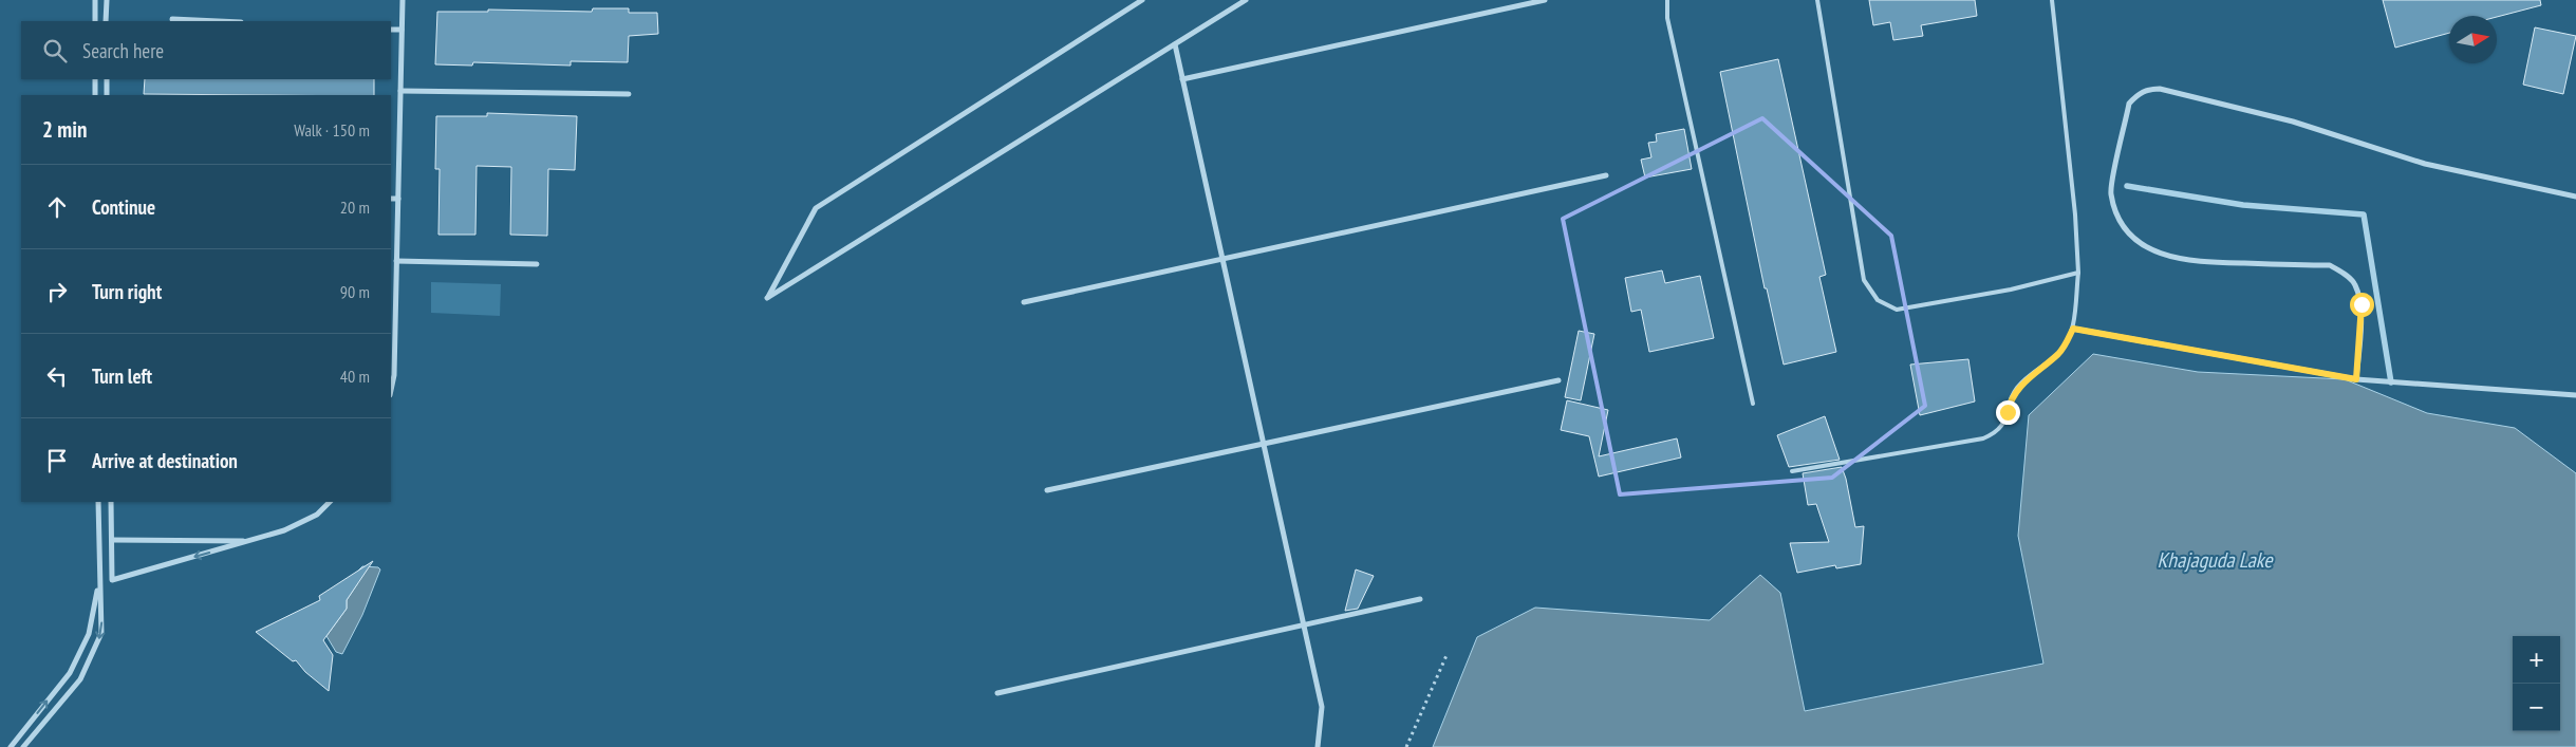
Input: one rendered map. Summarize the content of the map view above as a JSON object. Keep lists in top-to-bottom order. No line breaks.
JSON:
{"water":["Khajaguda Lake"],"north":"right","page":{"search":"Search here","heading":["2 min","Walk · 150 m"],"list":[["Continue","20 m"],["Turn right","90 m"],["Turn left","40 m"],"Arrive at destination"],"map_buttons":["+","−"]}}
